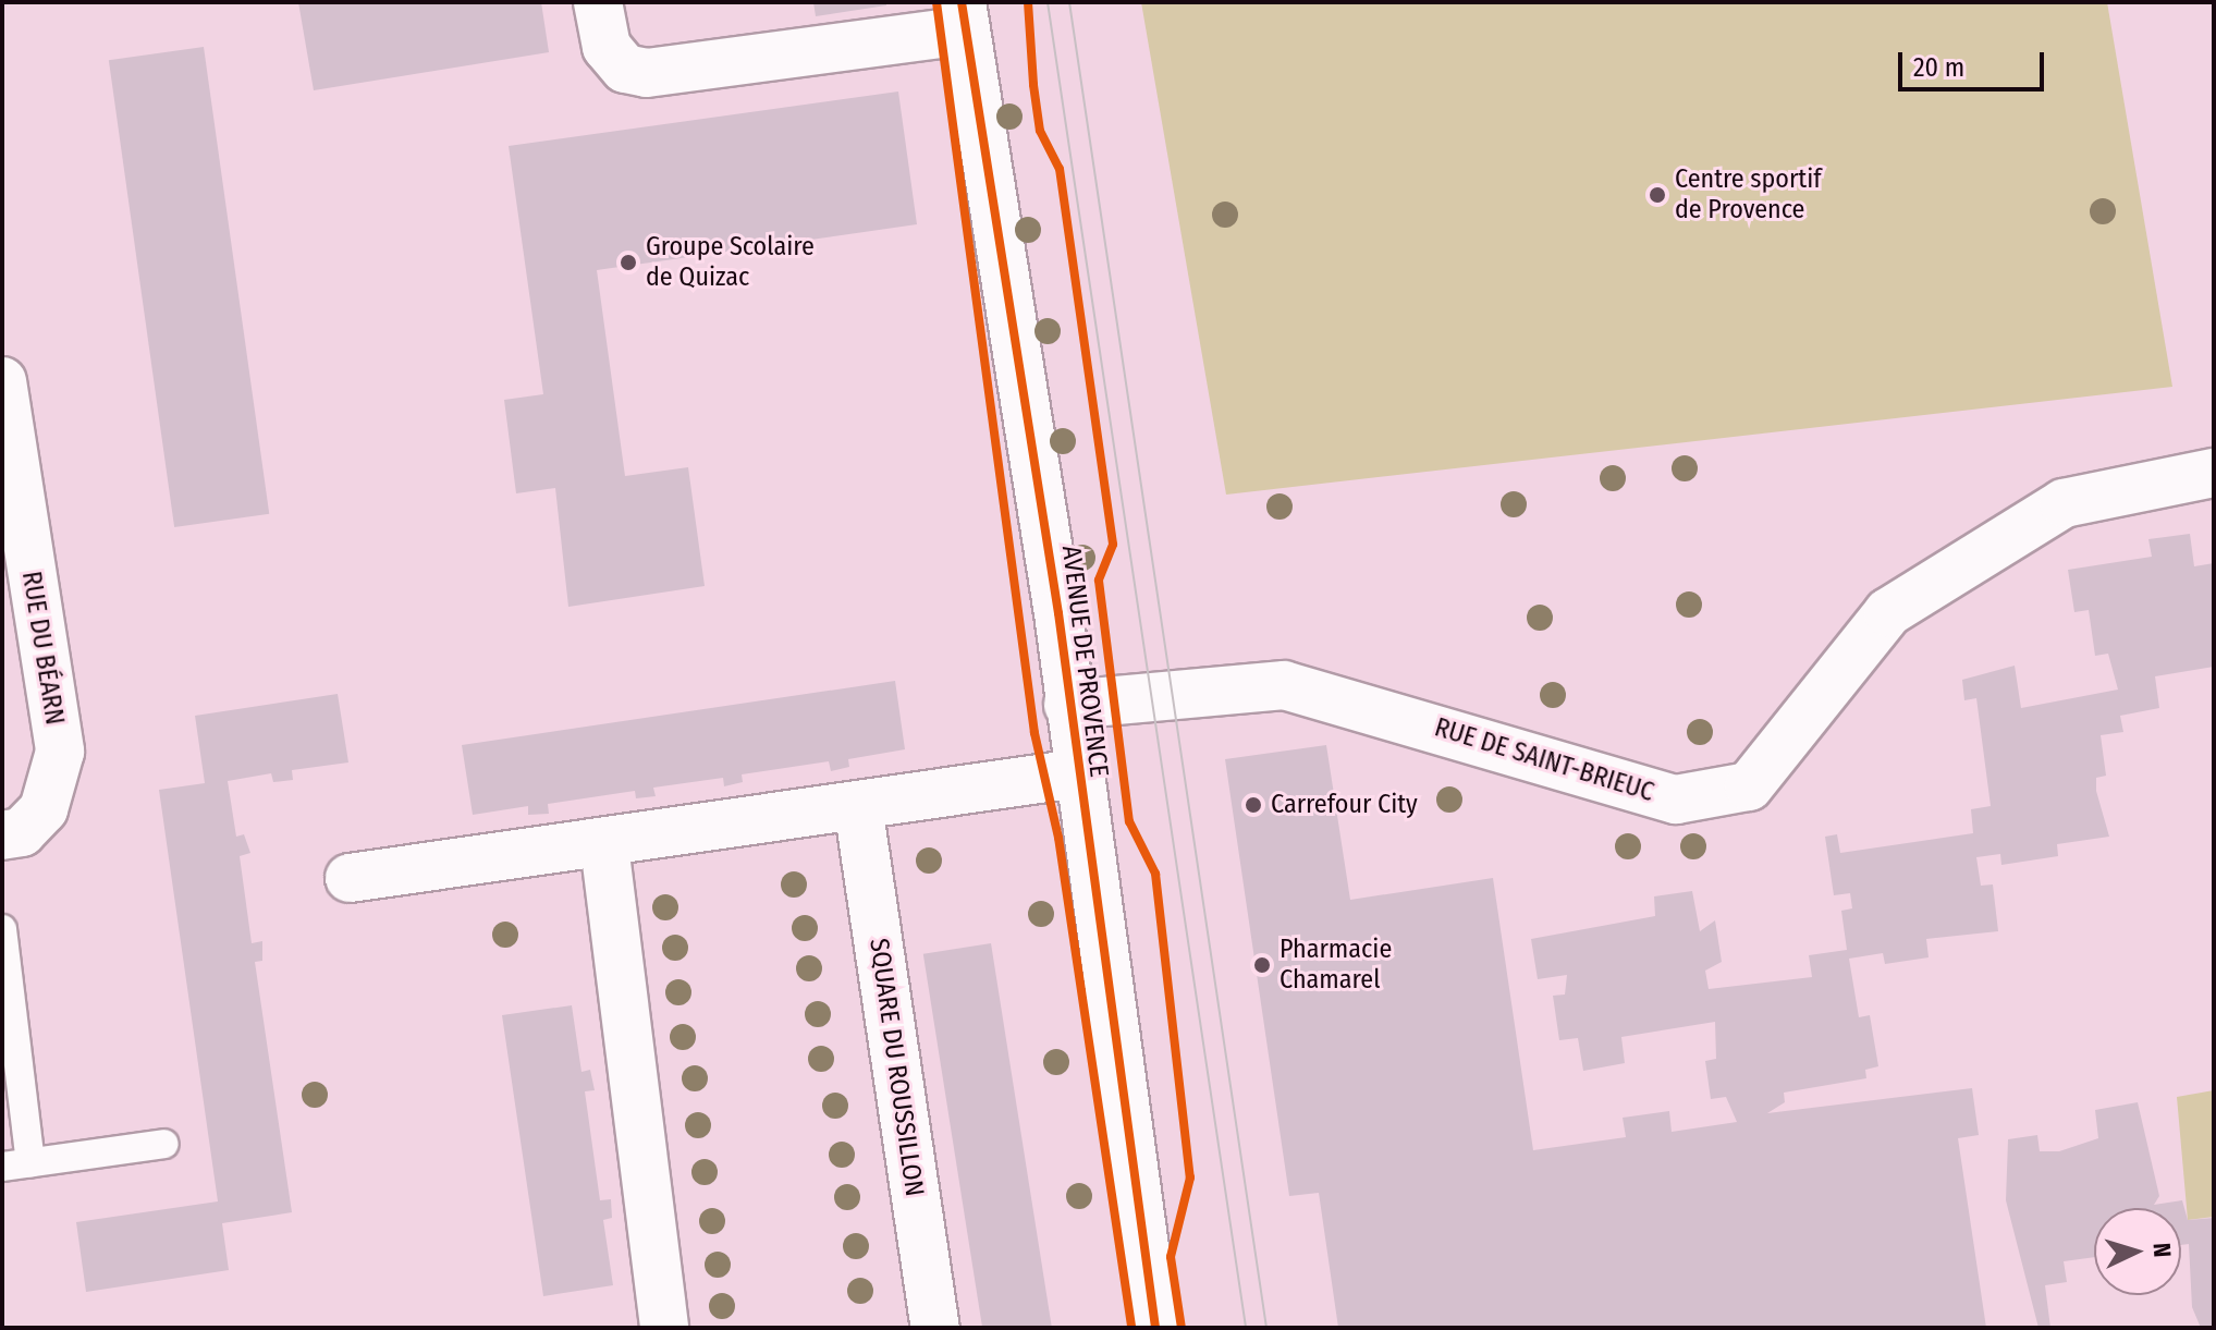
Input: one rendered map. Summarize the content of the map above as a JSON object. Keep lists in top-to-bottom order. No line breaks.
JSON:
{"streets":{"street":["RUE DU BÉARN","AVENUE DE PROVENCE","RUE DE SAINT-BRIEUC","SQUARE DU ROUSSILLON"]},"crossings":[["AVENUE DE PROVENCE","RUE DE SAINT-BRIEUC"]],"places":["Centre sportif de Provence","Groupe Scolaire de Quizac","Carrefour City","Pharmacie Chamarel"],"scale_bar":"20 m","north":"right"}
